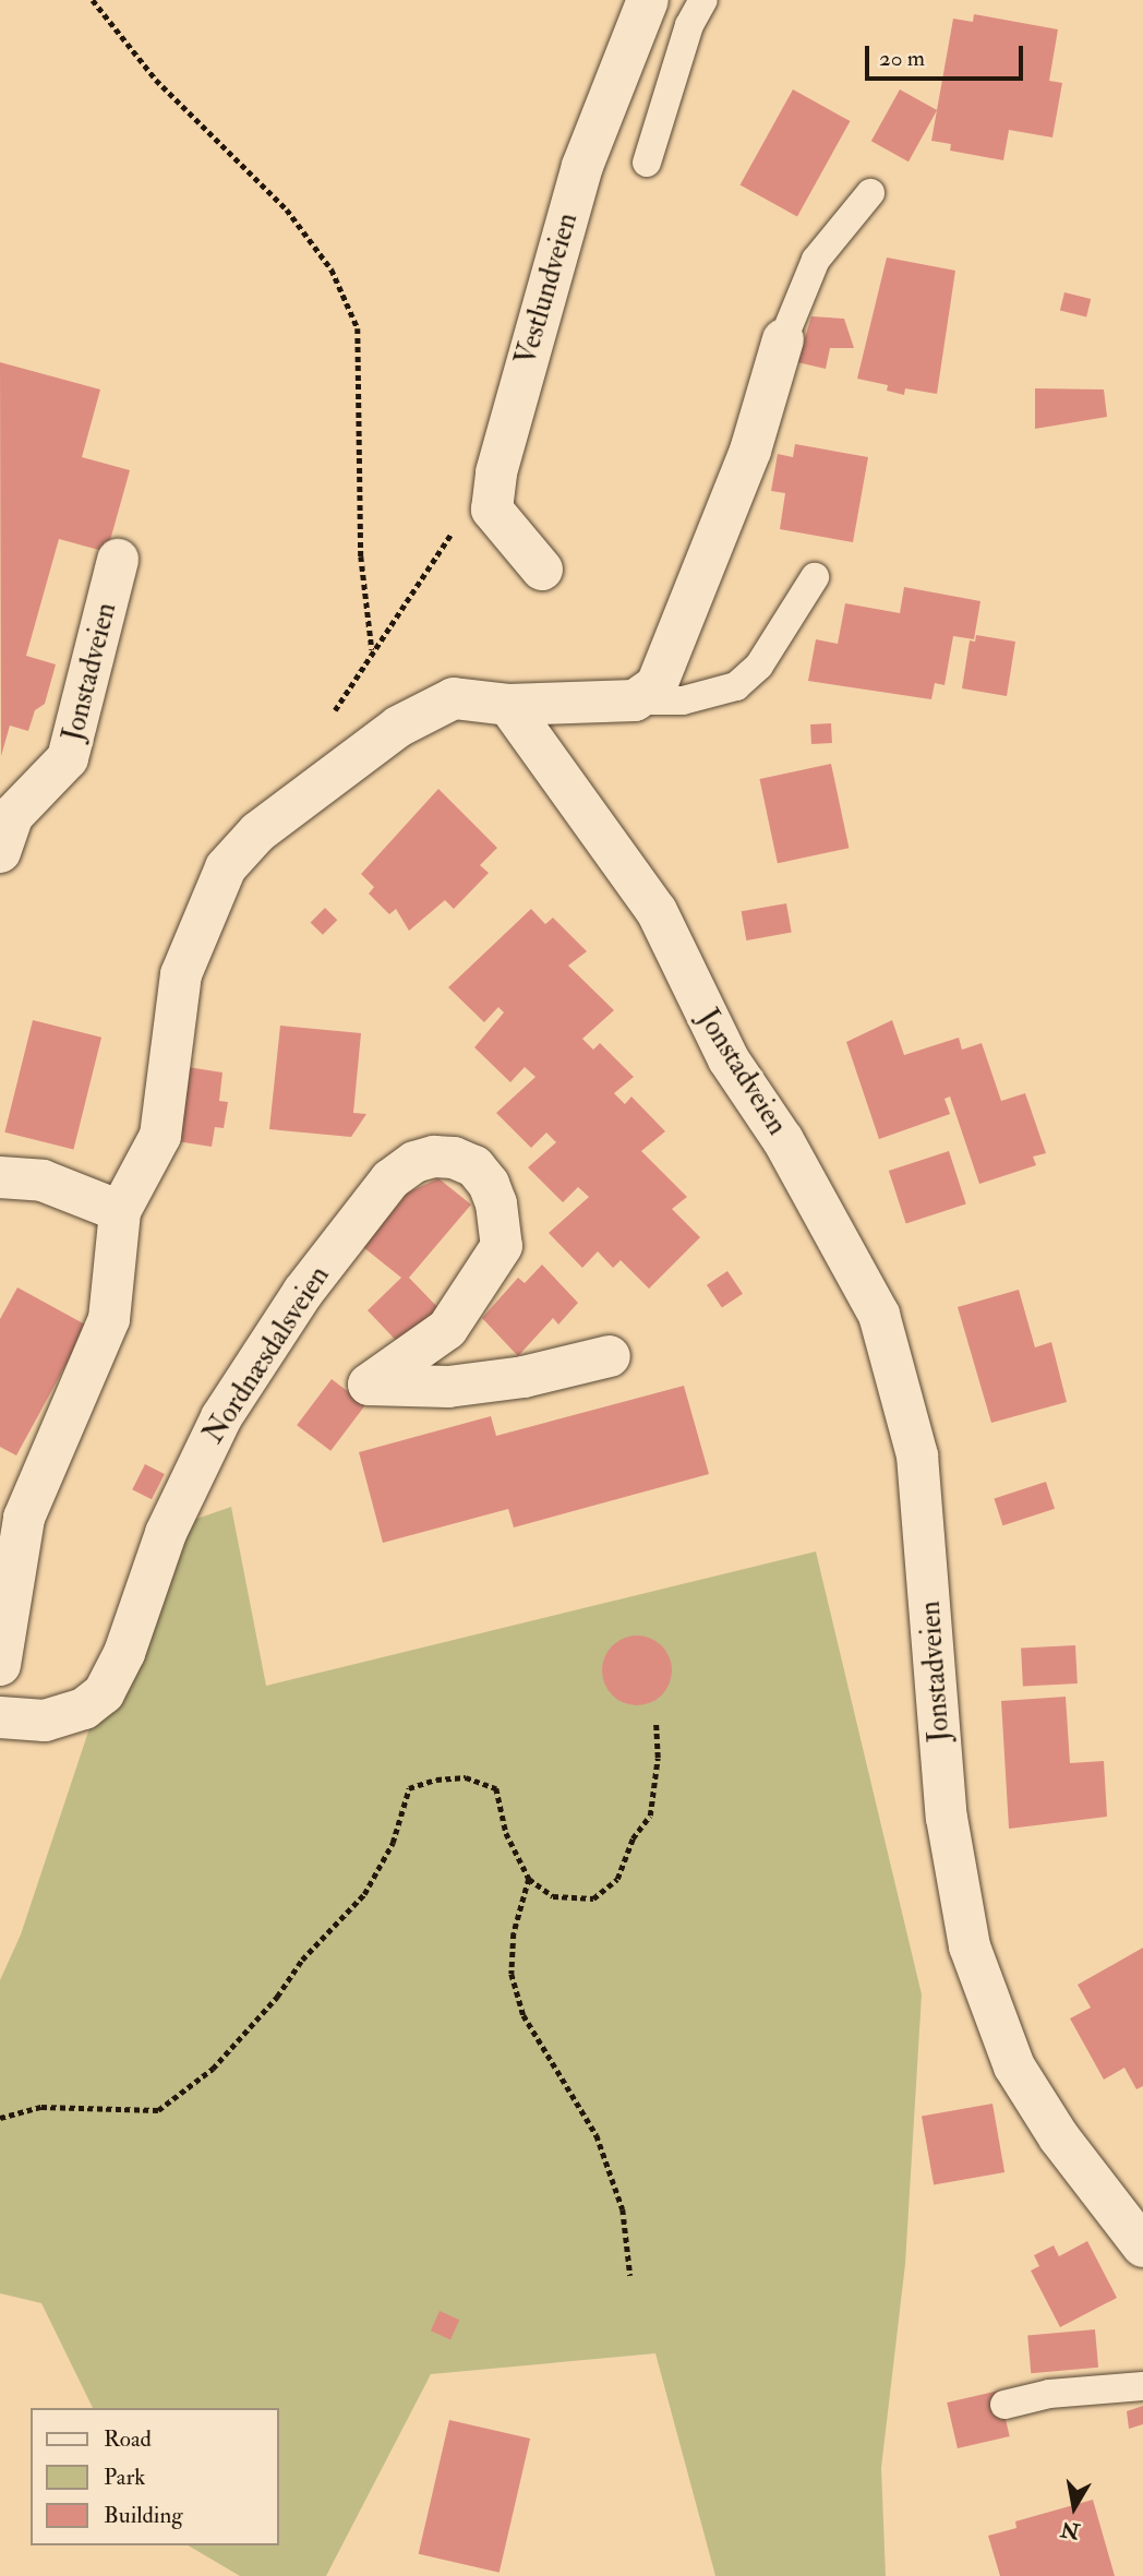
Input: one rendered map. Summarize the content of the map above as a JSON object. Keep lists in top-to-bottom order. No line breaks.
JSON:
{"streets":{"street":["Vestlundveien","Jonstadveien","Nordnæsdalsveien"]},"legend":["Road","Park","Building"],"scale_bar":"20 m","north":"bottom"}
